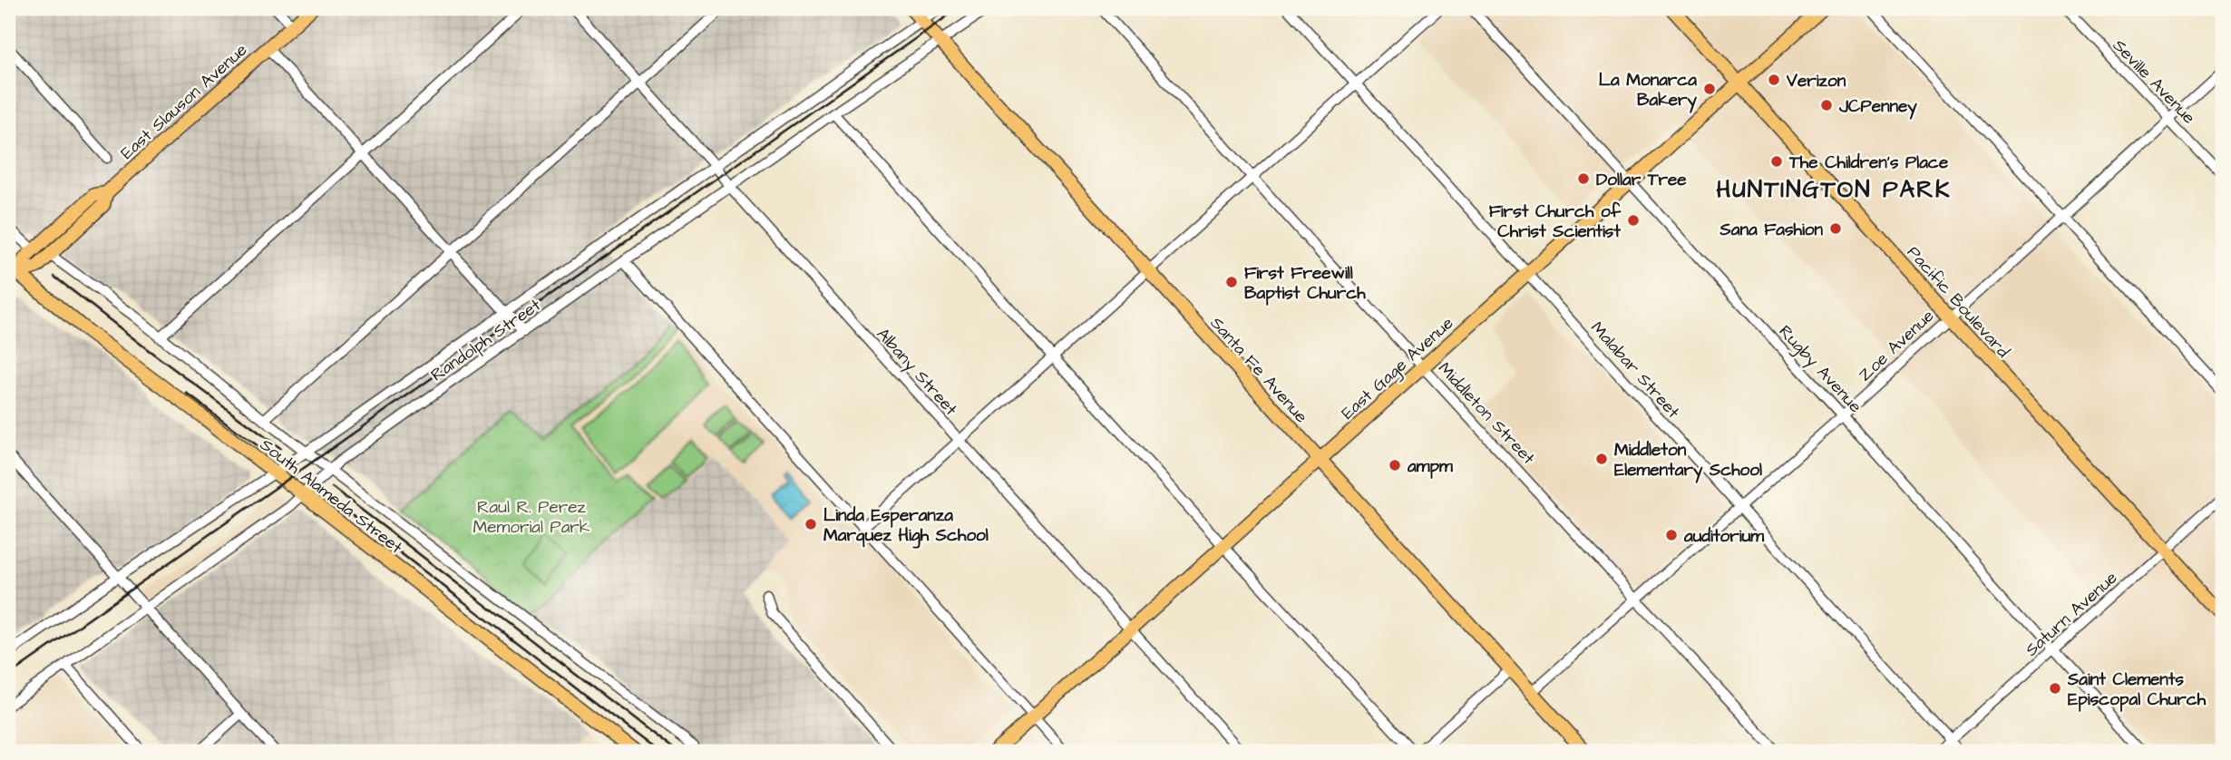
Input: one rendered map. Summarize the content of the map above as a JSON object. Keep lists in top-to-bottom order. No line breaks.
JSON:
{"streets":{"main road":["East Slauson Avenue","Pacific Boulevard","East Gage Avenue","Santa Fe Avenue","South Alameda Street"],"street":["Seville Avenue","Randolph Street","Zoe Avenue","Rugby Avenue","Malabar Street","Albany Street","Middleton Street","Saturn Avenue"]},"crossings":[["Seville Avenue","Zoe Avenue"],["East Slauson Avenue","South Alameda Street"],["Pacific Boulevard","Zoe Avenue"],["Pacific Boulevard","East Gage Avenue"],["Pacific Boulevard","Saturn Avenue"],["Randolph Street","Santa Fe Avenue"],["Randolph Street","Albany Street"],["Randolph Street","South Alameda Street"],["Zoe Avenue","Rugby Avenue"],["Zoe Avenue","Santa Fe Avenue"],["Zoe Avenue","Malabar Street"],["Zoe Avenue","Middleton Street"],["East Gage Avenue","Rugby Avenue"],["East Gage Avenue","Santa Fe Avenue"],["East Gage Avenue","Malabar Street"],["East Gage Avenue","Albany Street"],["East Gage Avenue","Middleton Street"],["Rugby Avenue","Saturn Avenue"],["Malabar Street","Saturn Avenue"]],"districts":["HUNTINGTON PARK"],"parks":["Raul R. Perez Memorial Park"],"places":["Verizon","La Monarca Bakery","JCPenney","The Children's Place","Dollar Tree","First Church of Christ Scientist","Sana Fashion","First Freewill Baptist Church","Middleton Elementary School","ampm","Linda Esperanza Marquez High School","auditorium","Saint Clements Episcopal Church"]}
